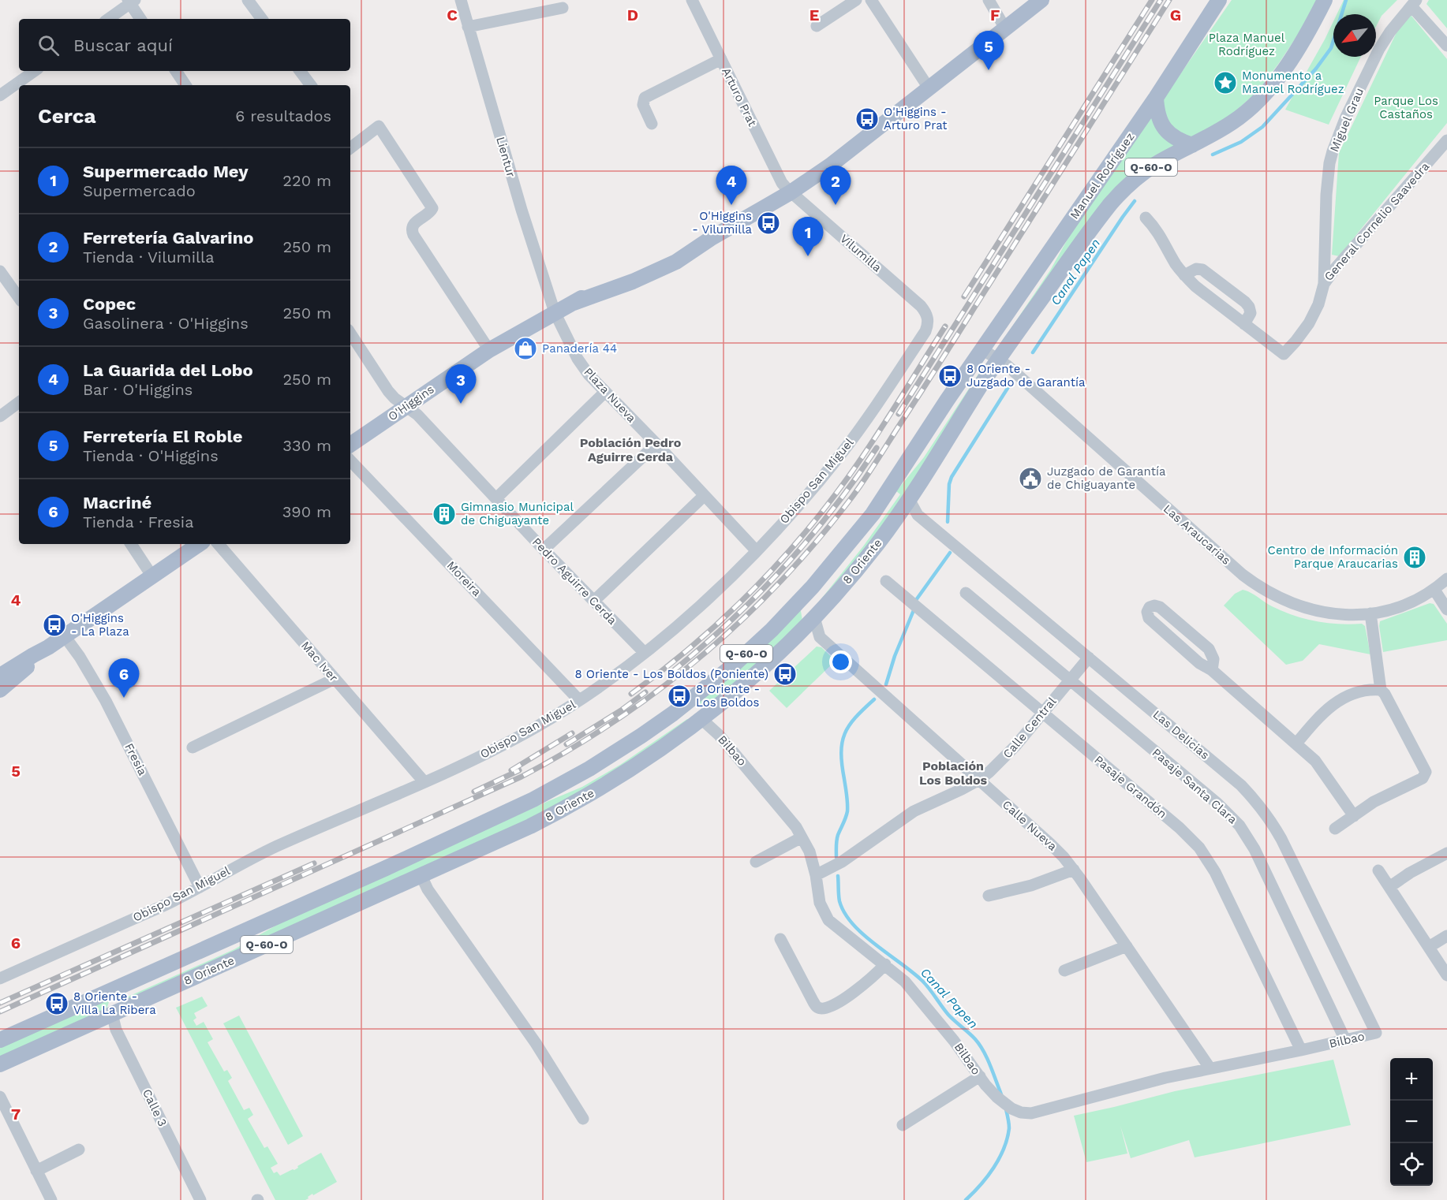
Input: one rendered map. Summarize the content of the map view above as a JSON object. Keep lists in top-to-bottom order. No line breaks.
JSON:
{"streets":{"main road":["Q-60-O","Manuel Rodríguez","O'Higgins","8 Oriente"],"street":["Arturo Prat","Miguel Grau","Lientur","General Cornelio Saavedra","Vilumilla","Plaza Nueva","Obispo San Miguel","Las Araucarias","Moreira","Pedro Aguirre Cerda","Mac Iver","Calle Central","Las Delicias","Bilbao","Fresia","Pasaje Santa Clara","Pasaje Grandón","Calle Nueva","Calle 3"]},"crossings":[["Arturo Prat","Vilumilla"],["Arturo Prat","O'Higgins"],["Miguel Grau","General Cornelio Saavedra"],["Lientur","Plaza Nueva"],["Lientur","O'Higgins"],["Manuel Rodríguez","Las Araucarias"],["Manuel Rodríguez","8 Oriente"],["Vilumilla","O'Higgins"],["Vilumilla","Obispo San Miguel"],["Plaza Nueva","O'Higgins"],["Plaza Nueva","Obispo San Miguel"],["O'Higgins","Pedro Aguirre Cerda"],["Obispo San Miguel","Moreira"],["Obispo San Miguel","Pedro Aguirre Cerda"],["Obispo San Miguel","Mac Iver"],["Obispo San Miguel","Fresia"],["Las Araucarias","8 Oriente"],["8 Oriente","Las Delicias"],["8 Oriente","Bilbao"],["8 Oriente","Calle Nueva"],["8 Oriente","Calle 3"],["Calle Central","Las Delicias"],["Calle Central","Bilbao"],["Calle Central","Pasaje Santa Clara"],["Calle Central","Pasaje Grandón"],["Calle Central","Calle Nueva"],["Las Delicias","Bilbao"],["Bilbao","Pasaje Santa Clara"],["Bilbao","Pasaje Grandón"],["Bilbao","Calle Nueva"]],"districts":["Población Pedro Aguirre Cerda","Población Los Boldos"],"water":["Canal Papen"],"parks":["Plaza Manuel Rodríguez","Parque Los Castaños"],"places":{"place":["Monumento a Manuel Rodríguez"],"bus stop":["O'Higgins - Arturo Prat","O'Higgins - Vilumilla","8 Oriente - Juzgado de Garantía","O'Higgins - La Plaza","8 Oriente - Los Boldos (Poniente)","8 Oriente - Los Boldos","8 Oriente - Villa La Ribera"],"shop":["Panadería 44"],"public building":["Juzgado de Garantía de Chiguayante"],"building":["Gimnasio Municipal de Chiguayante","Centro de Información Parque Araucarias"]},"north":"bottom left","page":{"search":"Buscar aquí","pins":["5","2","4","1","3","6"],"heading":["Cerca","6 resultados"],"list":[{"mark":"1","name":"Supermercado Mey","note":"Supermercado","value":"220 m"},{"mark":"2","name":"Ferretería Galvarino","note":"Tienda · Vilumilla","value":"250 m"},{"mark":"3","name":"Copec","note":"Gasolinera · O'Higgins","value":"250 m"},{"mark":"4","name":"La Guarida del Lobo","note":"Bar · O'Higgins","value":"250 m"},{"mark":"5","name":"Ferretería El Roble","note":"Tienda · O'Higgins","value":"330 m"},{"mark":"6","name":"Macriné","note":"Tienda · Fresia","value":"390 m"}],"map_buttons":["+","−"]},"grid":{"columns":["C","D","E","F","G"],"rows":["4","5","6","7"]}}
